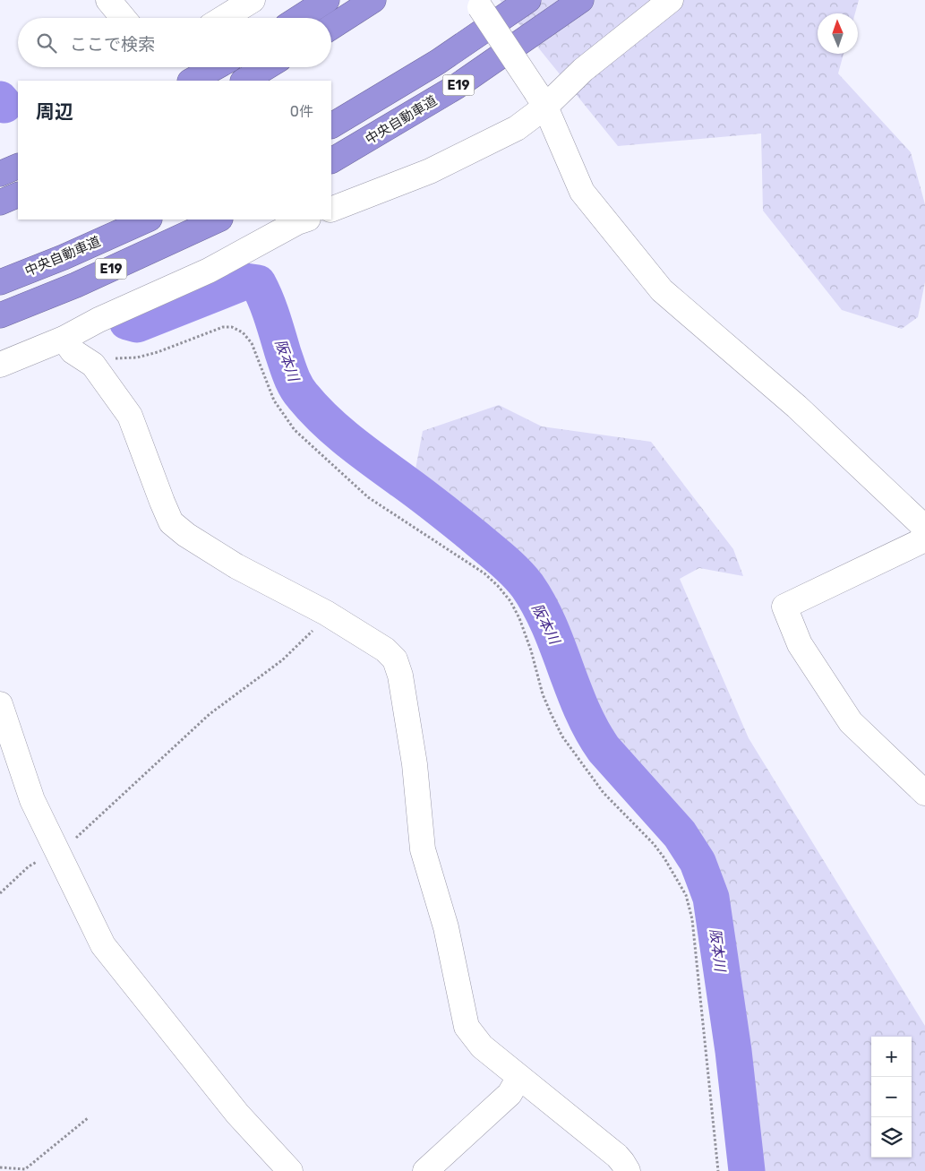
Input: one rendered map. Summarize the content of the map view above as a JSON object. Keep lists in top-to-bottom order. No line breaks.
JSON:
{"streets":{"highway":["E19","中央自動車道"]},"water":["阪本川"],"north":"top","page":{"search":"ここで検索","heading":["周辺","0件"],"map_buttons":["+","−"]}}
